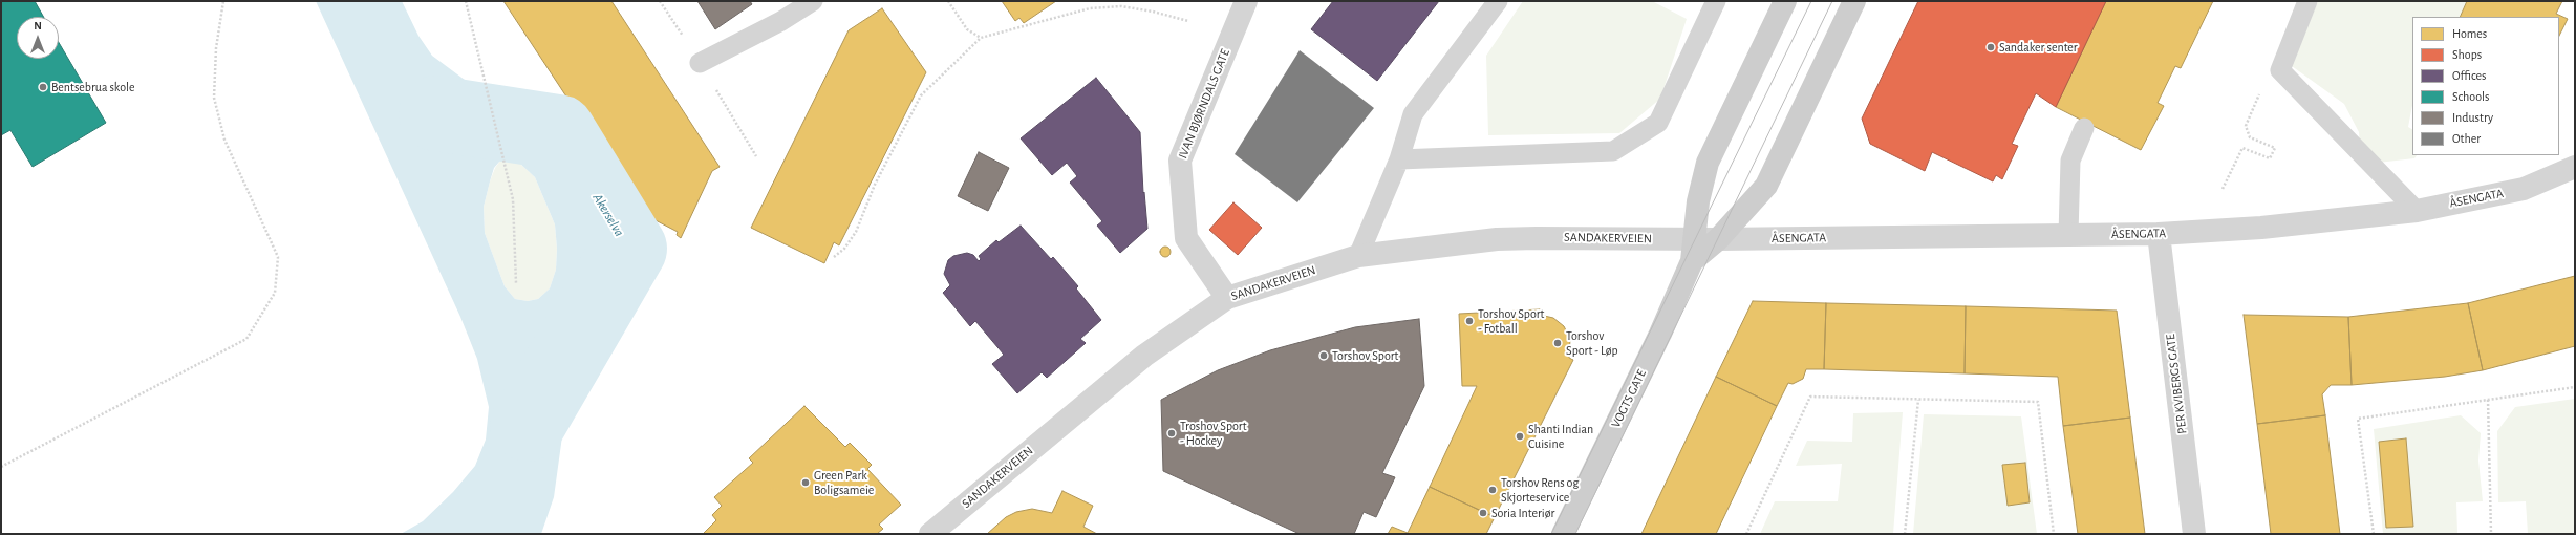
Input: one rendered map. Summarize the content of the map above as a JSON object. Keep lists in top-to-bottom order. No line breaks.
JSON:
{"streets":{"main road":["VOGTS GATE"],"street":["IVAN BJØRNDALS GATE","ÅSENGATA","SANDAKERVEIEN","PER KVIBERGS GATE"]},"crossings":[["IVAN BJØRNDALS GATE","SANDAKERVEIEN"],["ÅSENGATA","SANDAKERVEIEN"],["ÅSENGATA","PER KVIBERGS GATE"]],"water":["Akerselva"],"places":["Sandaker senter","Bentsebrua skole","Torshov Sport - Fotball","Torshov Sport - Løp","Torshov Sport","Troshov Sport - Hockey","Shanti Indian Cuisine","Green Park Boligsameie","Torshov Rens og Skjorteservice","Soria Interiør"],"legend":["Homes","Shops","Offices","Schools","Industry","Other"],"north":"top"}
